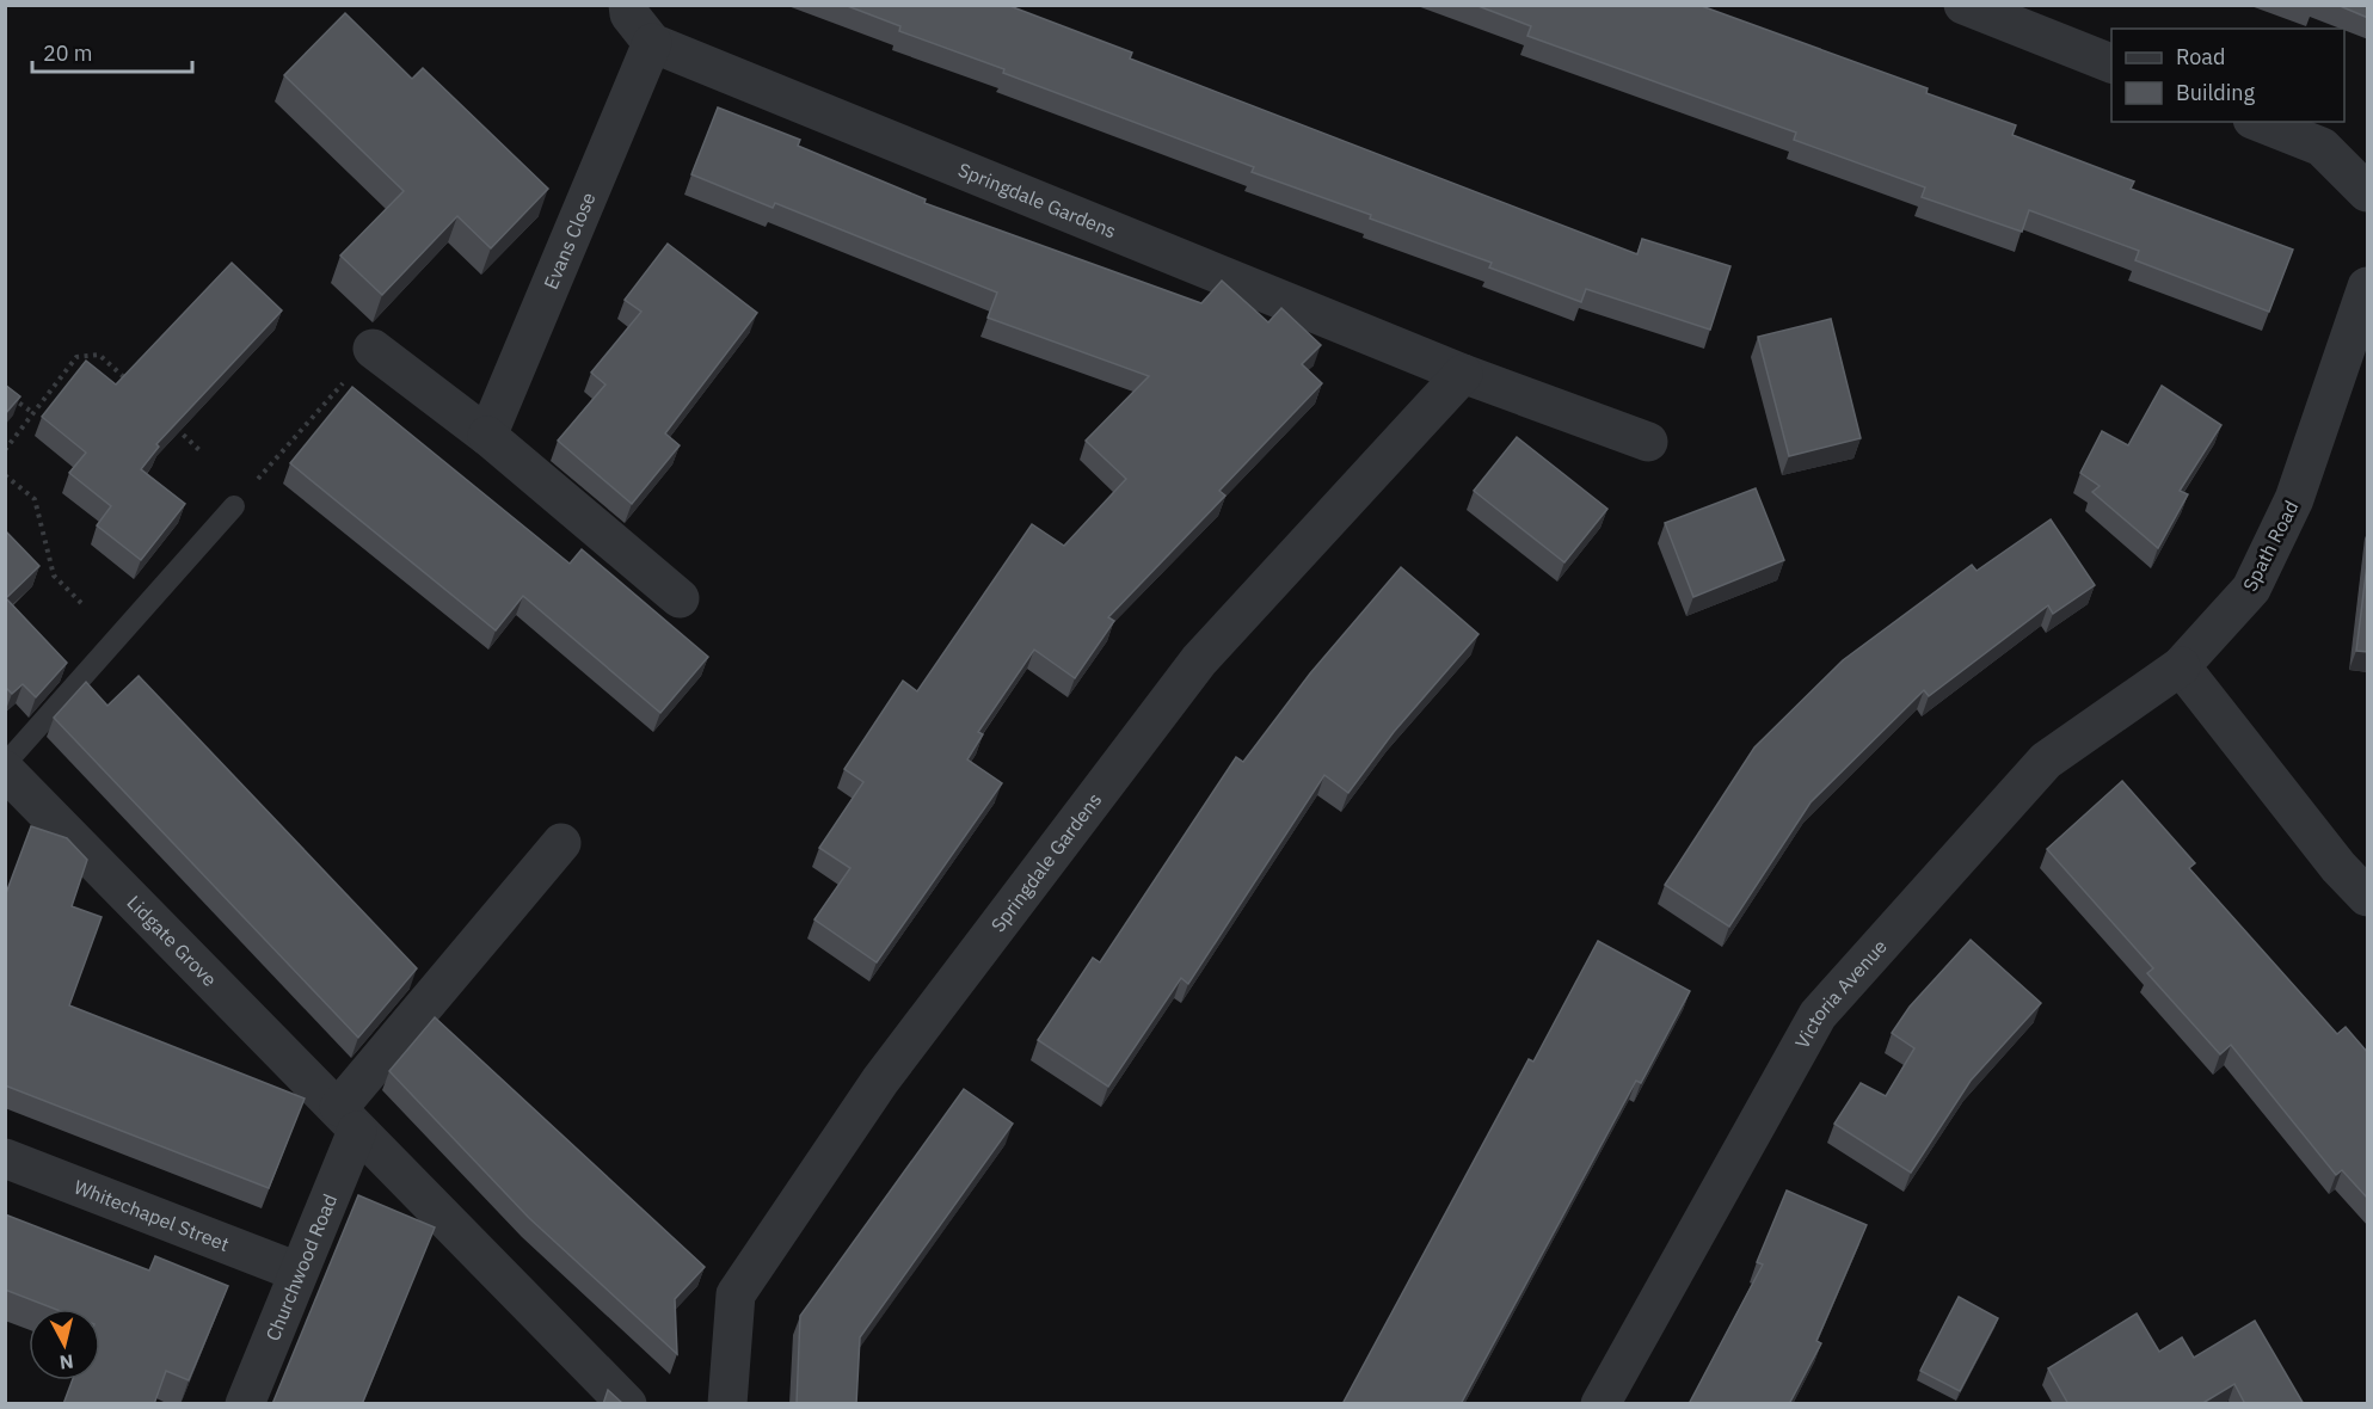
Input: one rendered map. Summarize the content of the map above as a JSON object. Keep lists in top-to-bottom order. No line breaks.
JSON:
{"streets":{"street":["Springdale Gardens","Evans Close","Spath Road","Lidgate Grove","Victoria Avenue","Whitechapel Street","Churchwood Road"]},"crossings":[["Springdale Gardens","Evans Close"],["Spath Road","Victoria Avenue"],["Lidgate Grove","Churchwood Road"],["Whitechapel Street","Churchwood Road"]],"legend":["Road","Building"],"scale_bar":"20 m","north":"bottom"}
